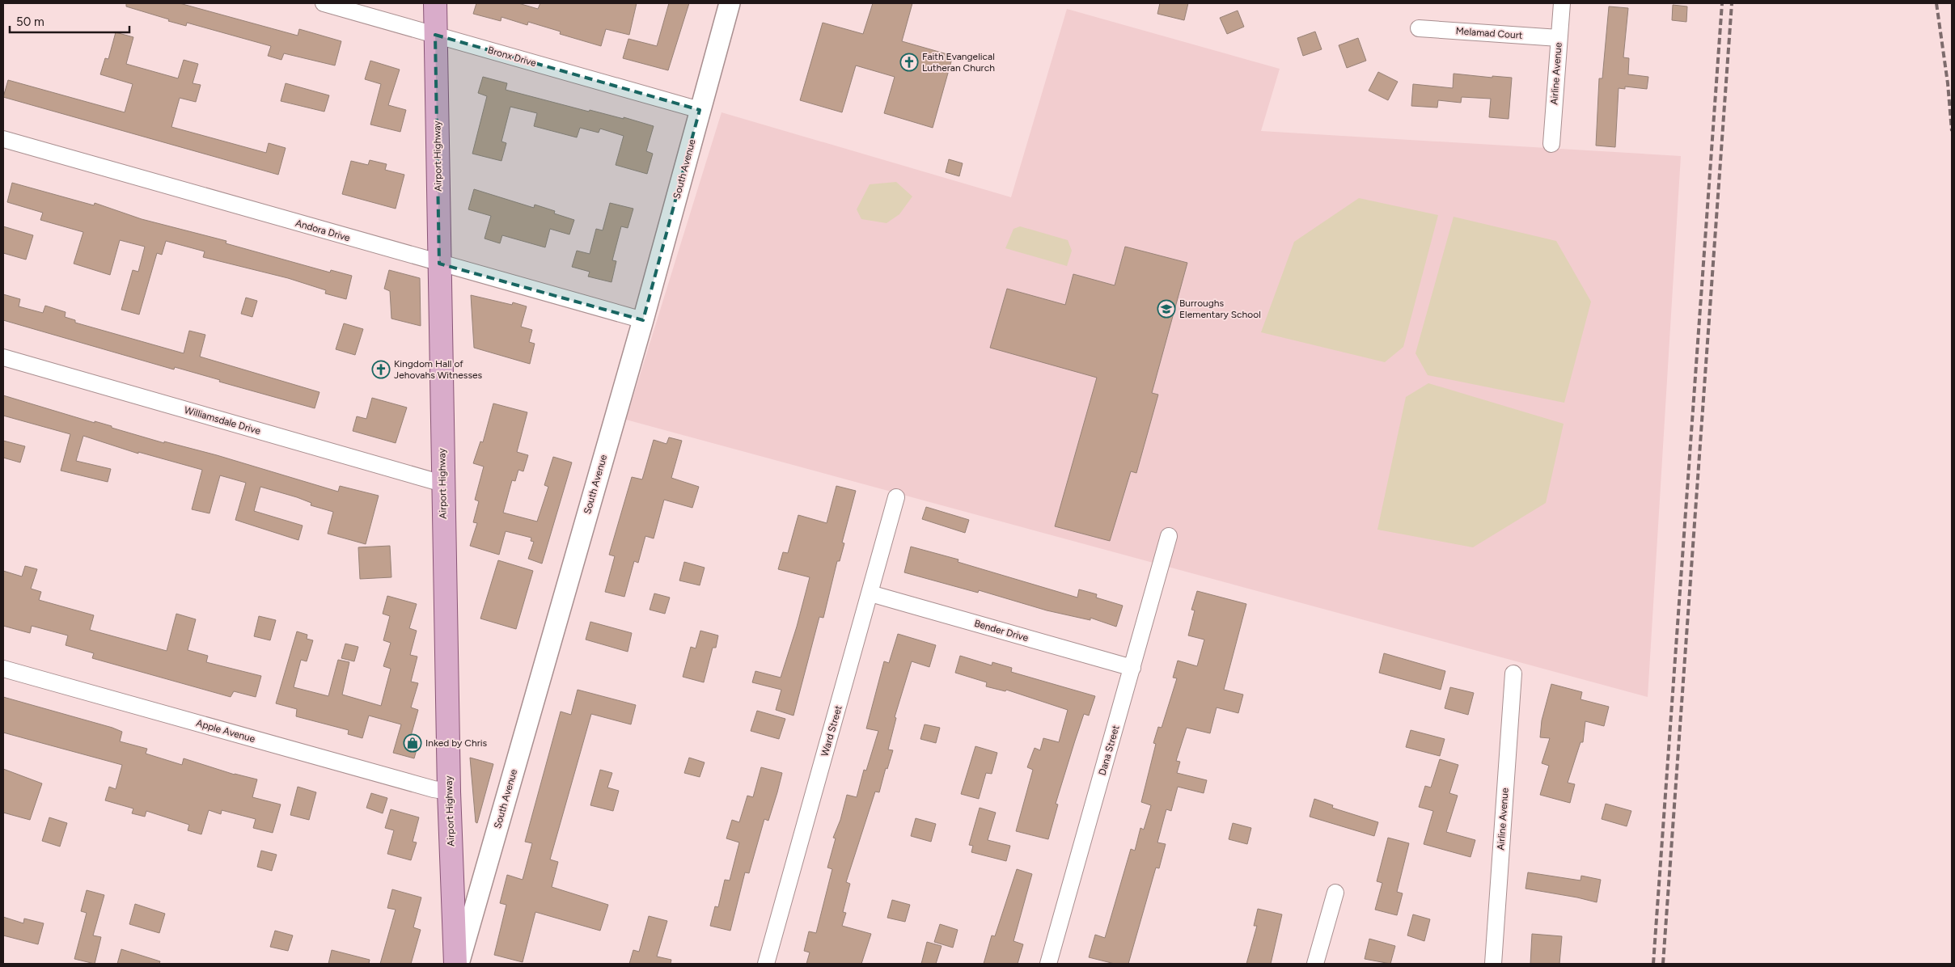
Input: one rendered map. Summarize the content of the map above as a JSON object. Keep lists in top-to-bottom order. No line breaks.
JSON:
{"streets":{"main road":["Airport Highway"],"street":["Melamad Court","Bronx Drive","Airline Avenue","South Avenue","Andora Drive","Williamsdale Drive","Bender Drive","Apple Avenue","Ward Street","Dana Street"]},"crossings":[["Melamad Court","Airline Avenue"],["Bronx Drive","Airport Highway"],["Bronx Drive","South Avenue"],["Airport Highway","Andora Drive"],["Airport Highway","Williamsdale Drive"],["Airport Highway","Apple Avenue"],["South Avenue","Andora Drive"],["Bender Drive","Ward Street"],["Bender Drive","Dana Street"]],"places":{"church":["Faith Evangelical Lutheran Church","Kingdom Hall of Jehovahs Witnesses"],"school or university":["Burroughs Elementary School"],"shop":["Inked by Chris"]},"scale_bar":"50 m"}
